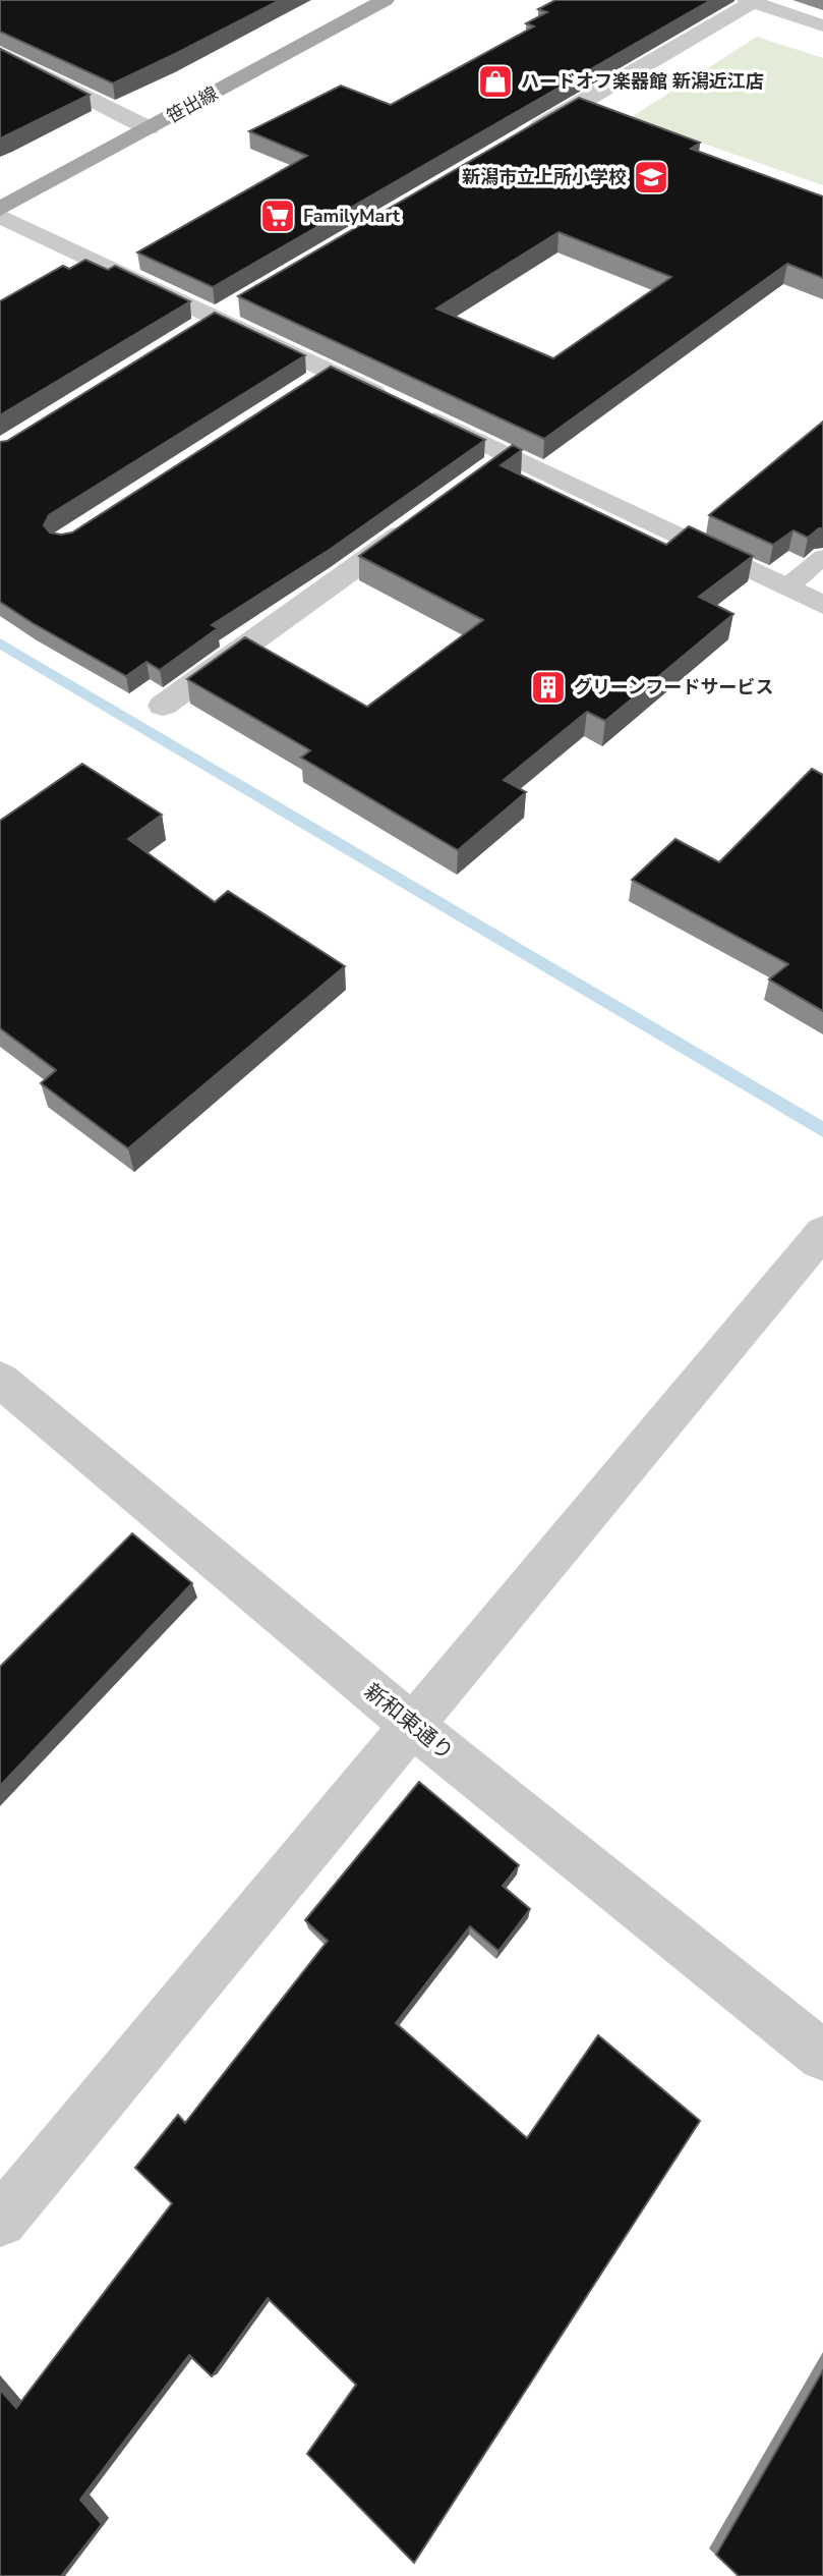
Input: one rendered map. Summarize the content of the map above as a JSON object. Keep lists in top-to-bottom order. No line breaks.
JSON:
{"streets":{"main road":["笹出線"],"street":["新和東通り"]},"places":{"shop":["ハードオフ楽器館 新潟近江店"],"school or university":["新潟市立上所小学校"],"supermarket":["FamilyMart"],"building":["グリーンフードサービス"]}}
